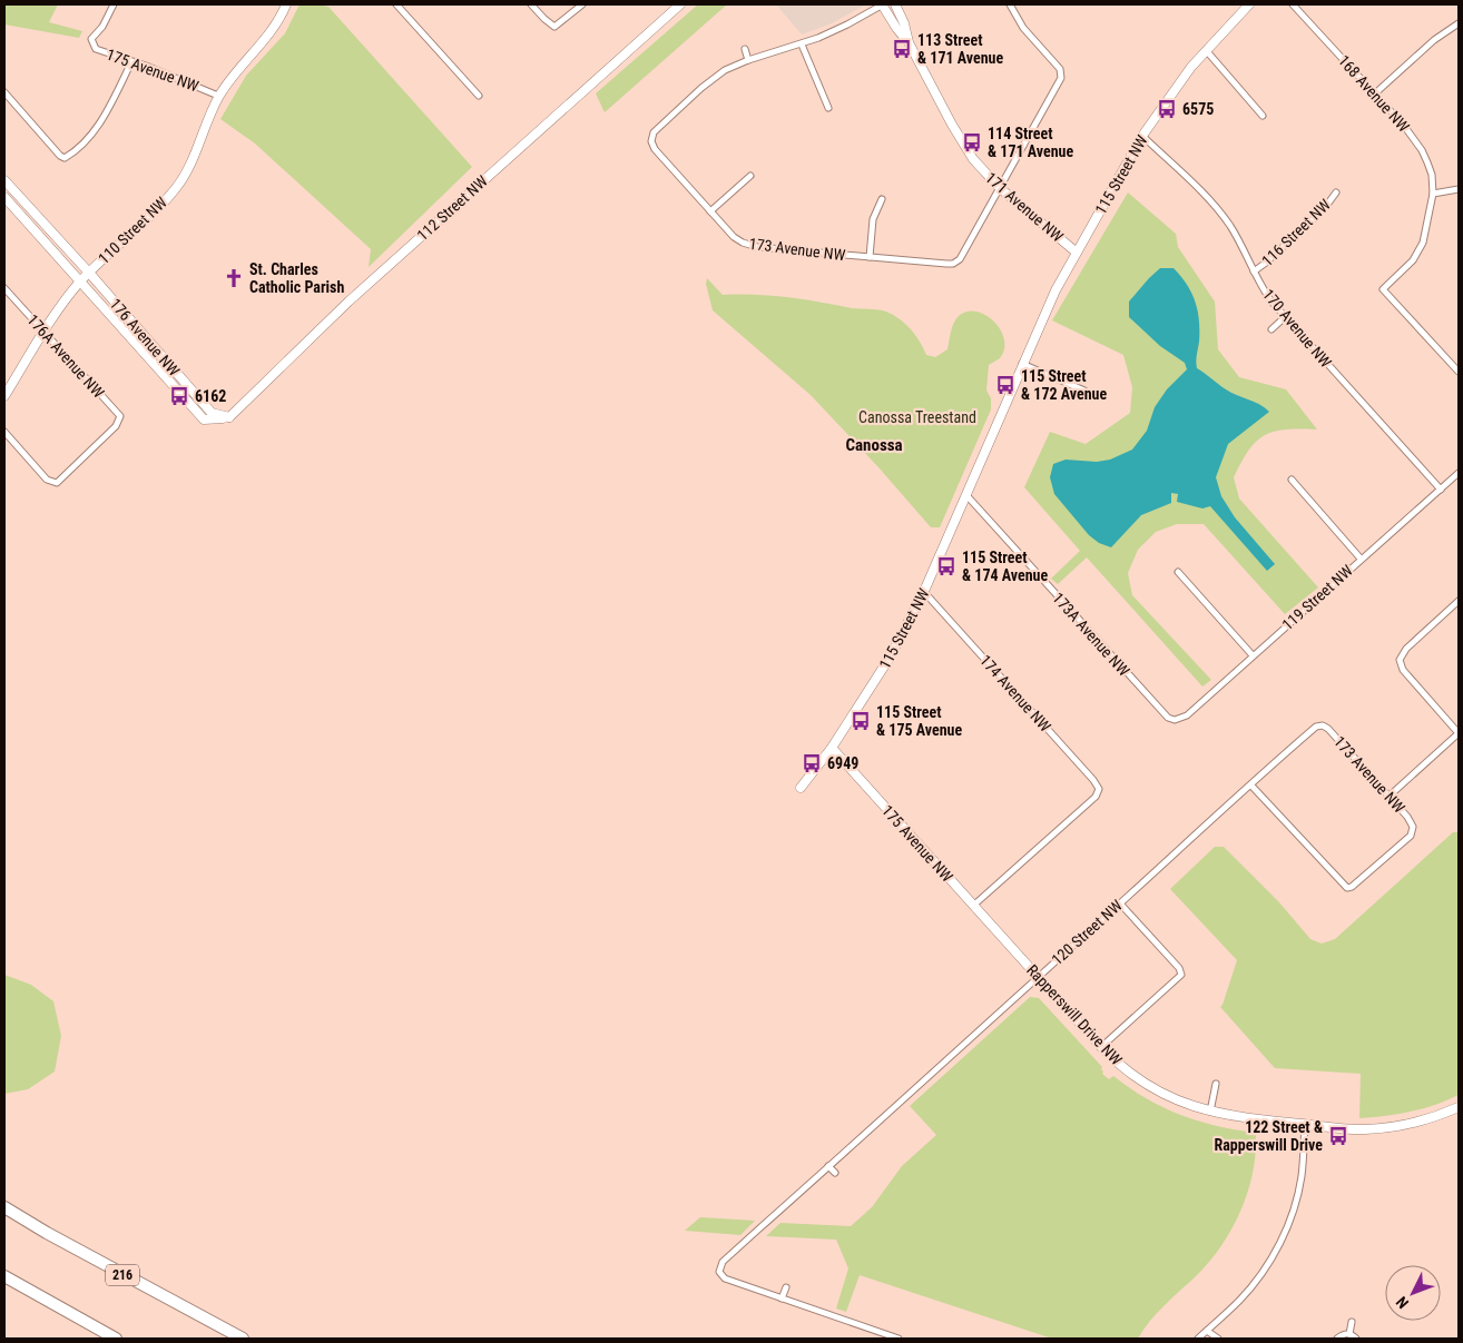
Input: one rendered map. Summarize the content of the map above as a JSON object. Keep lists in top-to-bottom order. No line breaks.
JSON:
{"streets":{"highway":["216"],"street":["175 Avenue NW","168 Avenue NW","115 Street NW","171 Avenue NW","112 Street NW","110 Street NW","116 Street NW","173 Avenue NW","170 Avenue NW","176 Avenue NW","176A Avenue NW","119 Street NW","173A Avenue NW","174 Avenue NW","120 Street NW","Rapperswill Drive NW"]},"crossings":[["175 Avenue NW","115 Street NW"],["175 Avenue NW","110 Street NW"],["175 Avenue NW","174 Avenue NW"],["175 Avenue NW","Rapperswill Drive NW"],["115 Street NW","171 Avenue NW"],["115 Street NW","170 Avenue NW"],["115 Street NW","173A Avenue NW"],["115 Street NW","174 Avenue NW"],["171 Avenue NW","173 Avenue NW"],["112 Street NW","176 Avenue NW"],["110 Street NW","176 Avenue NW"],["110 Street NW","176A Avenue NW"],["116 Street NW","170 Avenue NW"],["173 Avenue NW","120 Street NW"],["170 Avenue NW","119 Street NW"],["119 Street NW","173A Avenue NW"],["120 Street NW","Rapperswill Drive NW"]],"districts":["Canossa"],"parks":["Canossa Treestand"],"places":{"bus stop":["113 Street & 171 Avenue","6575","114 Street & 171 Avenue","115 Street & 172 Avenue","6162","115 Street & 174 Avenue","115 Street & 175 Avenue","6949","122 Street & Rapperswill Drive"],"church":["St. Charles Catholic Parish"]},"north":"bottom left"}
